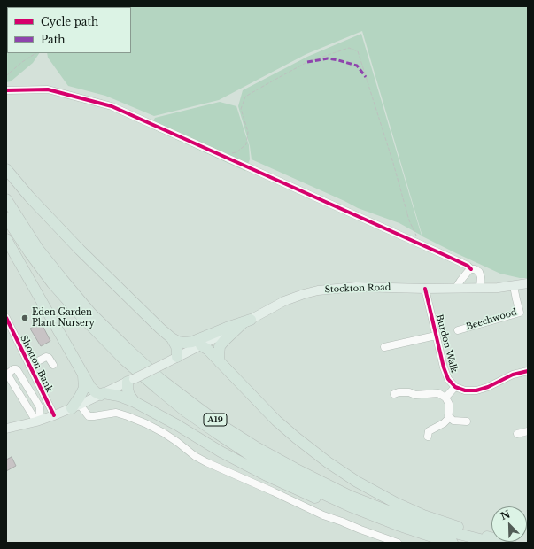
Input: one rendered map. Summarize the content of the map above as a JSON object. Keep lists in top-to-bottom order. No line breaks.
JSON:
{"streets":{"highway":["A19"],"main road":["Stockton Road"],"street":["Beechwood","Burdon Walk","Shotton Bank"]},"crossings":[["Stockton Road","Beechwood"],["Stockton Road","Burdon Walk"],["Stockton Road","Shotton Bank"]],"places":["Eden Garden Plant Nursery"],"legend":["Cycle path","Path"],"north":"top left"}
